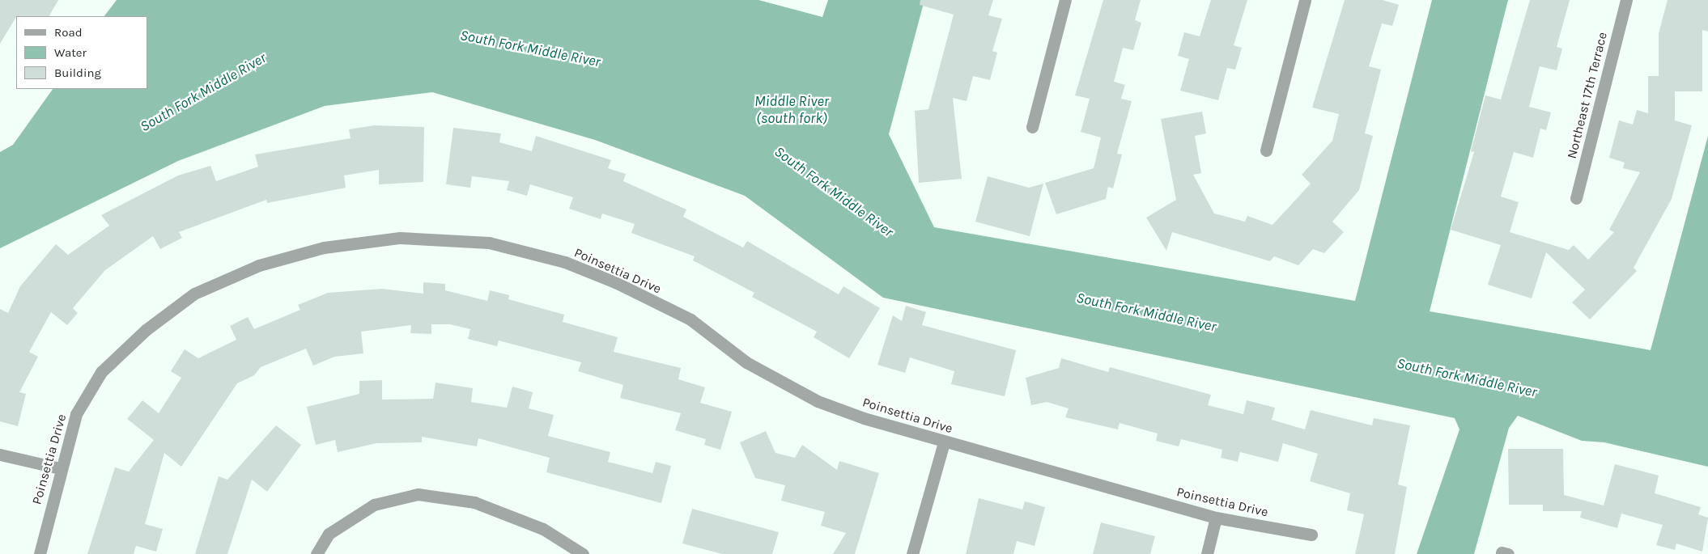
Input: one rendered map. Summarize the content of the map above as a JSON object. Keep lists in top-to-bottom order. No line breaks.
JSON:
{"streets":{"street":["Northeast 17th Terrace","Poinsettia Drive"]},"water":["South Fork Middle River","Middle River (south fork)"],"legend":["Road","Water","Building"]}
